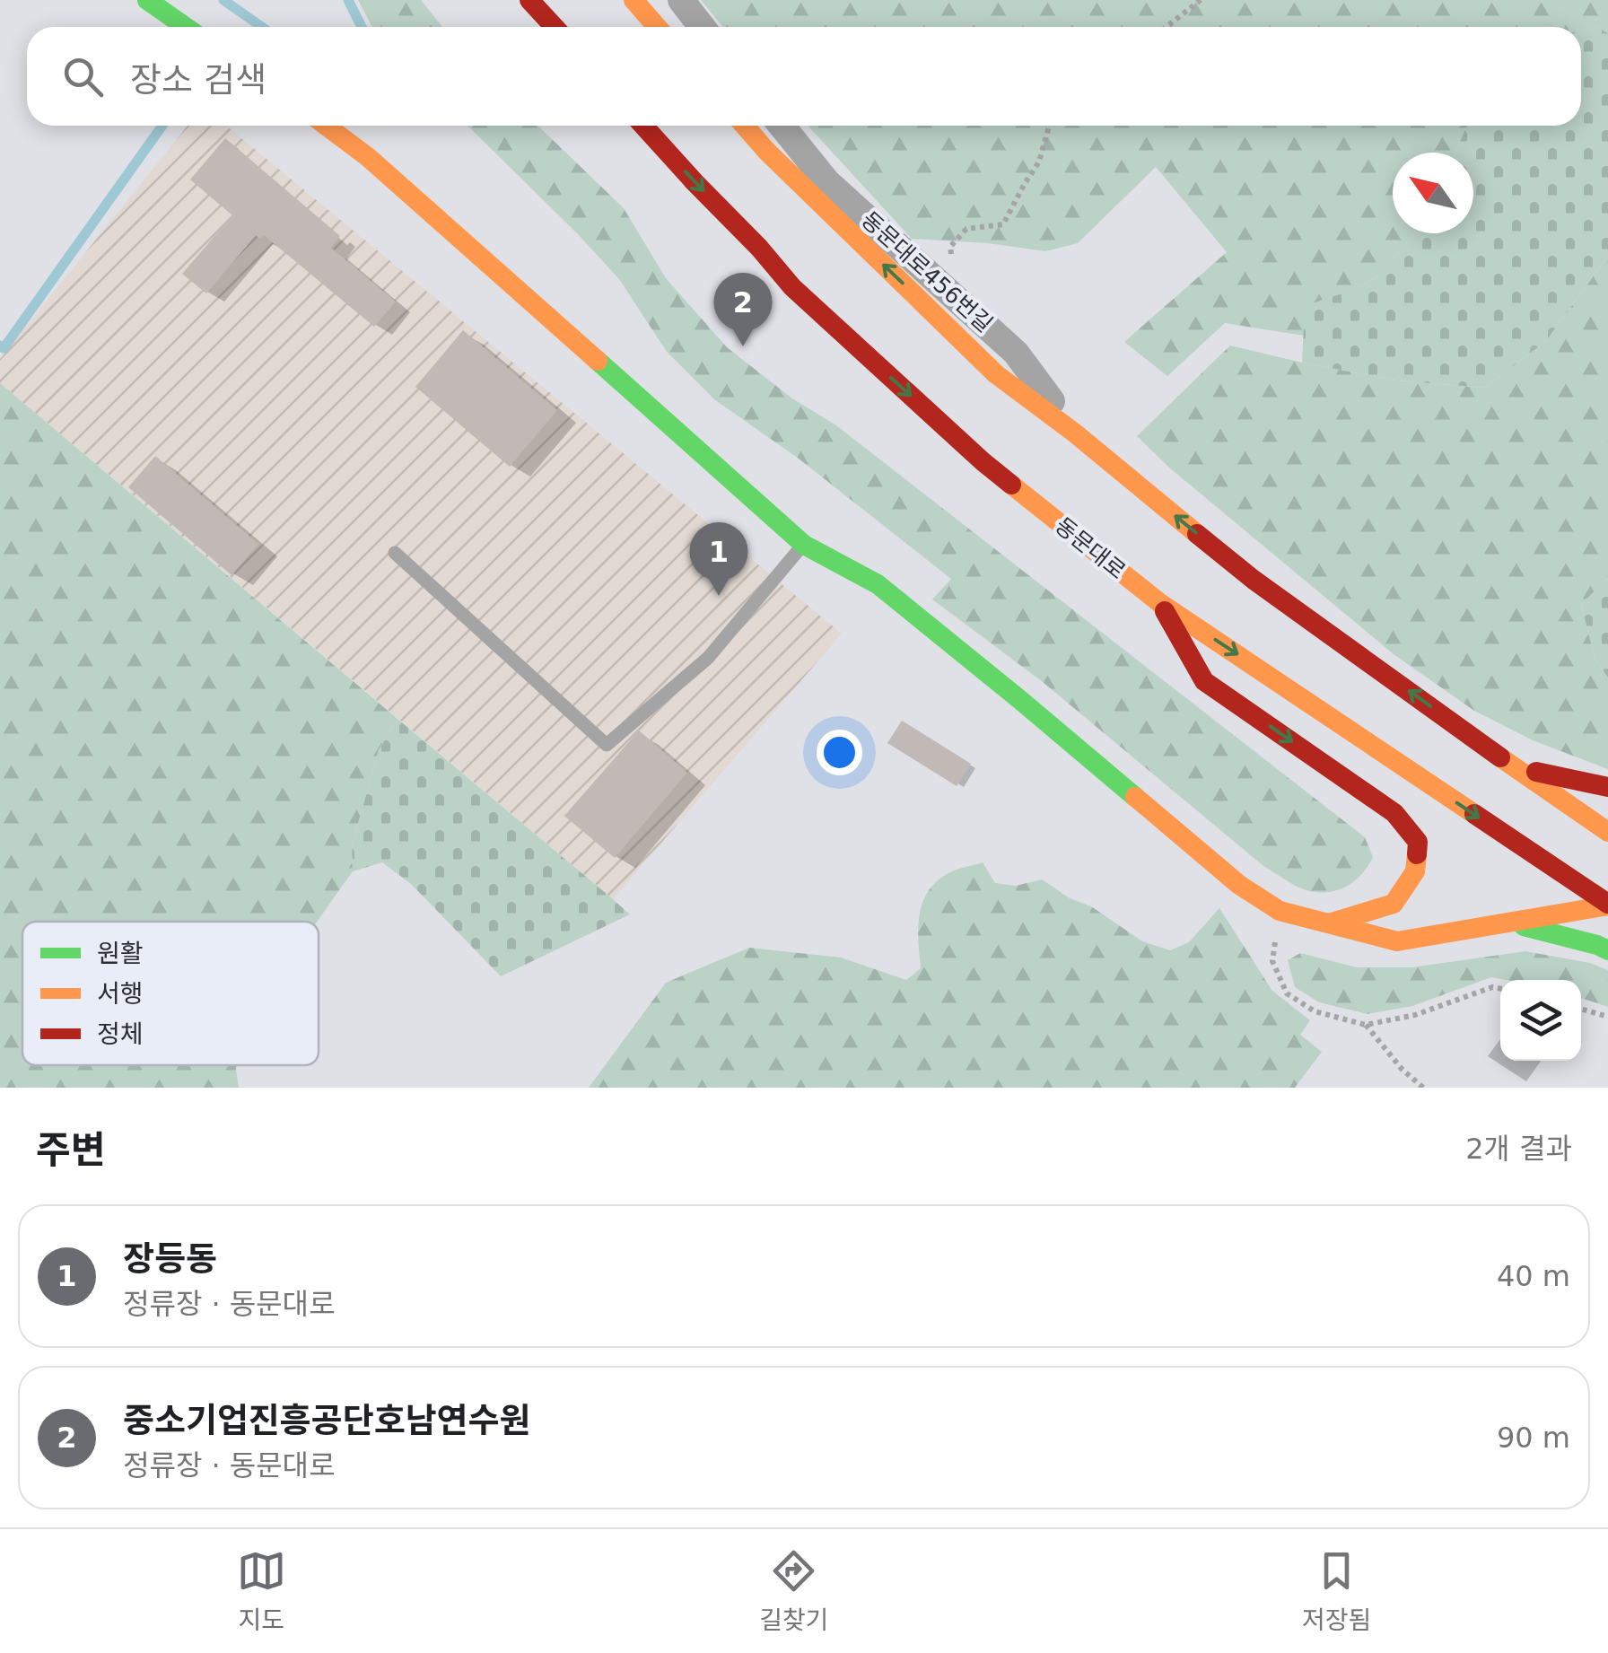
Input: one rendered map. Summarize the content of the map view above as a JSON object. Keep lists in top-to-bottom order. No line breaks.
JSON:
{"streets":{"main road":["동문대로"],"street":["동문대로456번길"]},"legend":["원활","서행","정체"],"north":"top left","page":{"search":"장소 검색","pins":["2","1"],"heading":["주변","2개 결과"],"list":[{"mark":"1","name":"장등동","note":"정류장 · 동문대로","value":"40 m"},{"mark":"2","name":"중소기업진흥공단호남연수원","note":"정류장 · 동문대로","value":"90 m"}],"nav":["지도","길찾기","저장됨"]}}
